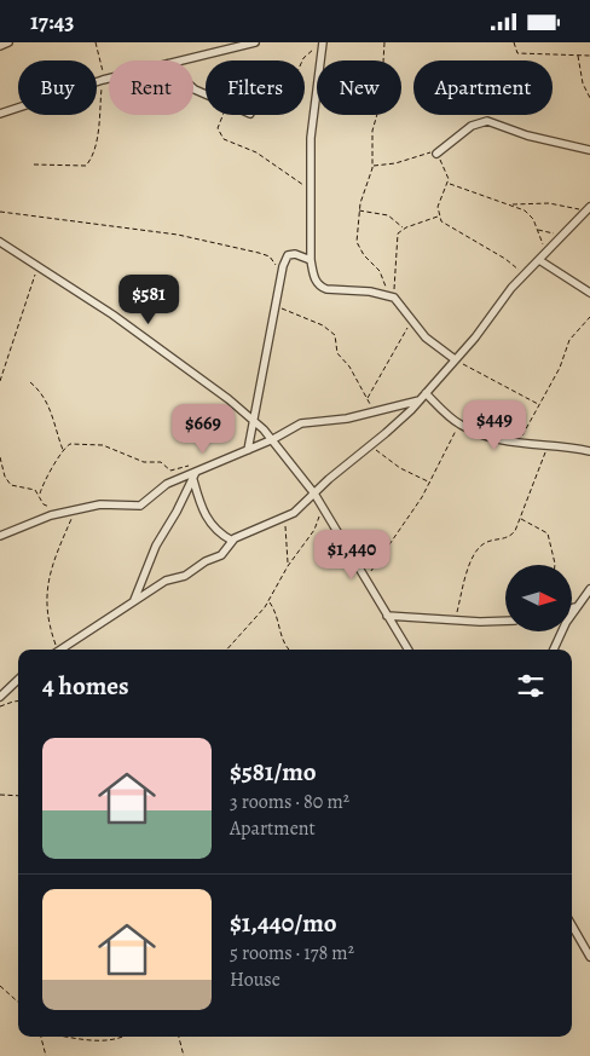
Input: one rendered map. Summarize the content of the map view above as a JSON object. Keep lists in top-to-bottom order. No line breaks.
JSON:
{"north":"right","page":{"status":"17:43","chip":["Buy","Rent","Filters","New","Apartment"],"price":["$581","$449","$669","$1,440"],"heading":"4 homes","list":[{"name":"$581/mo","note":"3 rooms · 80 m² · Apartment"},{"name":"$1,440/mo","note":"5 rooms · 178 m² · House"}]}}
